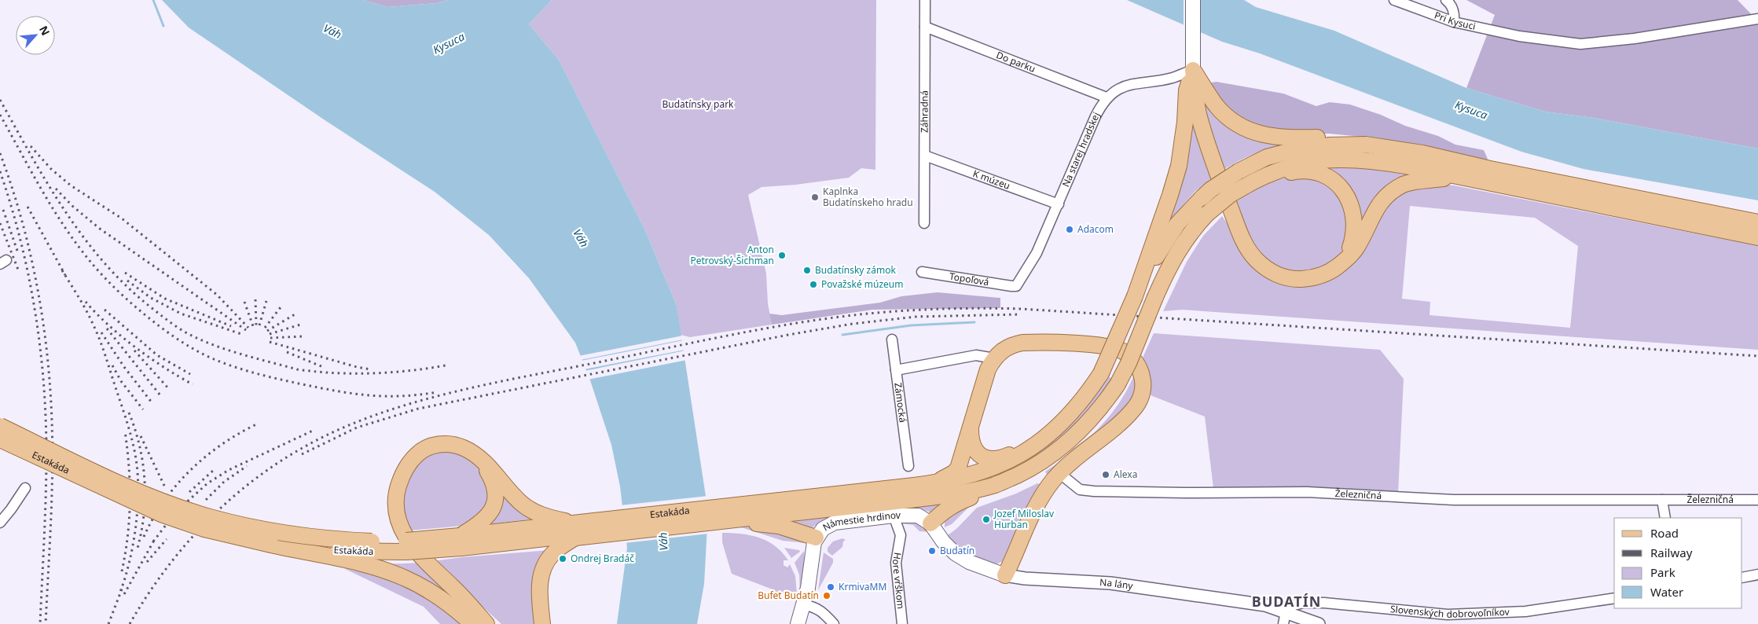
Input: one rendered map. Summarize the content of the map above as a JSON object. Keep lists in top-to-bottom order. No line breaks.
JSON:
{"streets":{"main road":["Estakáda","Námestie hrdinov","Na lány"],"street":["Pri Kysuci","Do parku","Záhradná","Na starej hradskej","K múzeu","Topoľová","Zámocká","Železničná","Hore vŕškom","Slovenských dobrovoľníkov"]},"crossings":[["Do parku","Záhradná"],["Do parku","Na starej hradskej"],["Záhradná","K múzeu"],["Na starej hradskej","K múzeu"],["Na starej hradskej","Topoľová"],["Námestie hrdinov","Hore vŕškom"],["Námestie hrdinov","Na lány"],["Na lány","Slovenských dobrovoľníkov"]],"districts":["BUDATÍN"],"water":["Váh","Kysuca"],"parks":["Budatínsky park"],"places":["Kaplnka Budatínskeho hradu","Adacom","Anton Petrovský-Šichman","Budatínsky zámok","Považské múzeum","Alexa","Jozef Miloslav Hurban","Budatín","Ondrej Bradáč","KrmivaMM","Bufet Budatín"],"legend":["Road","Railway","Park","Water"],"north":"top right"}
